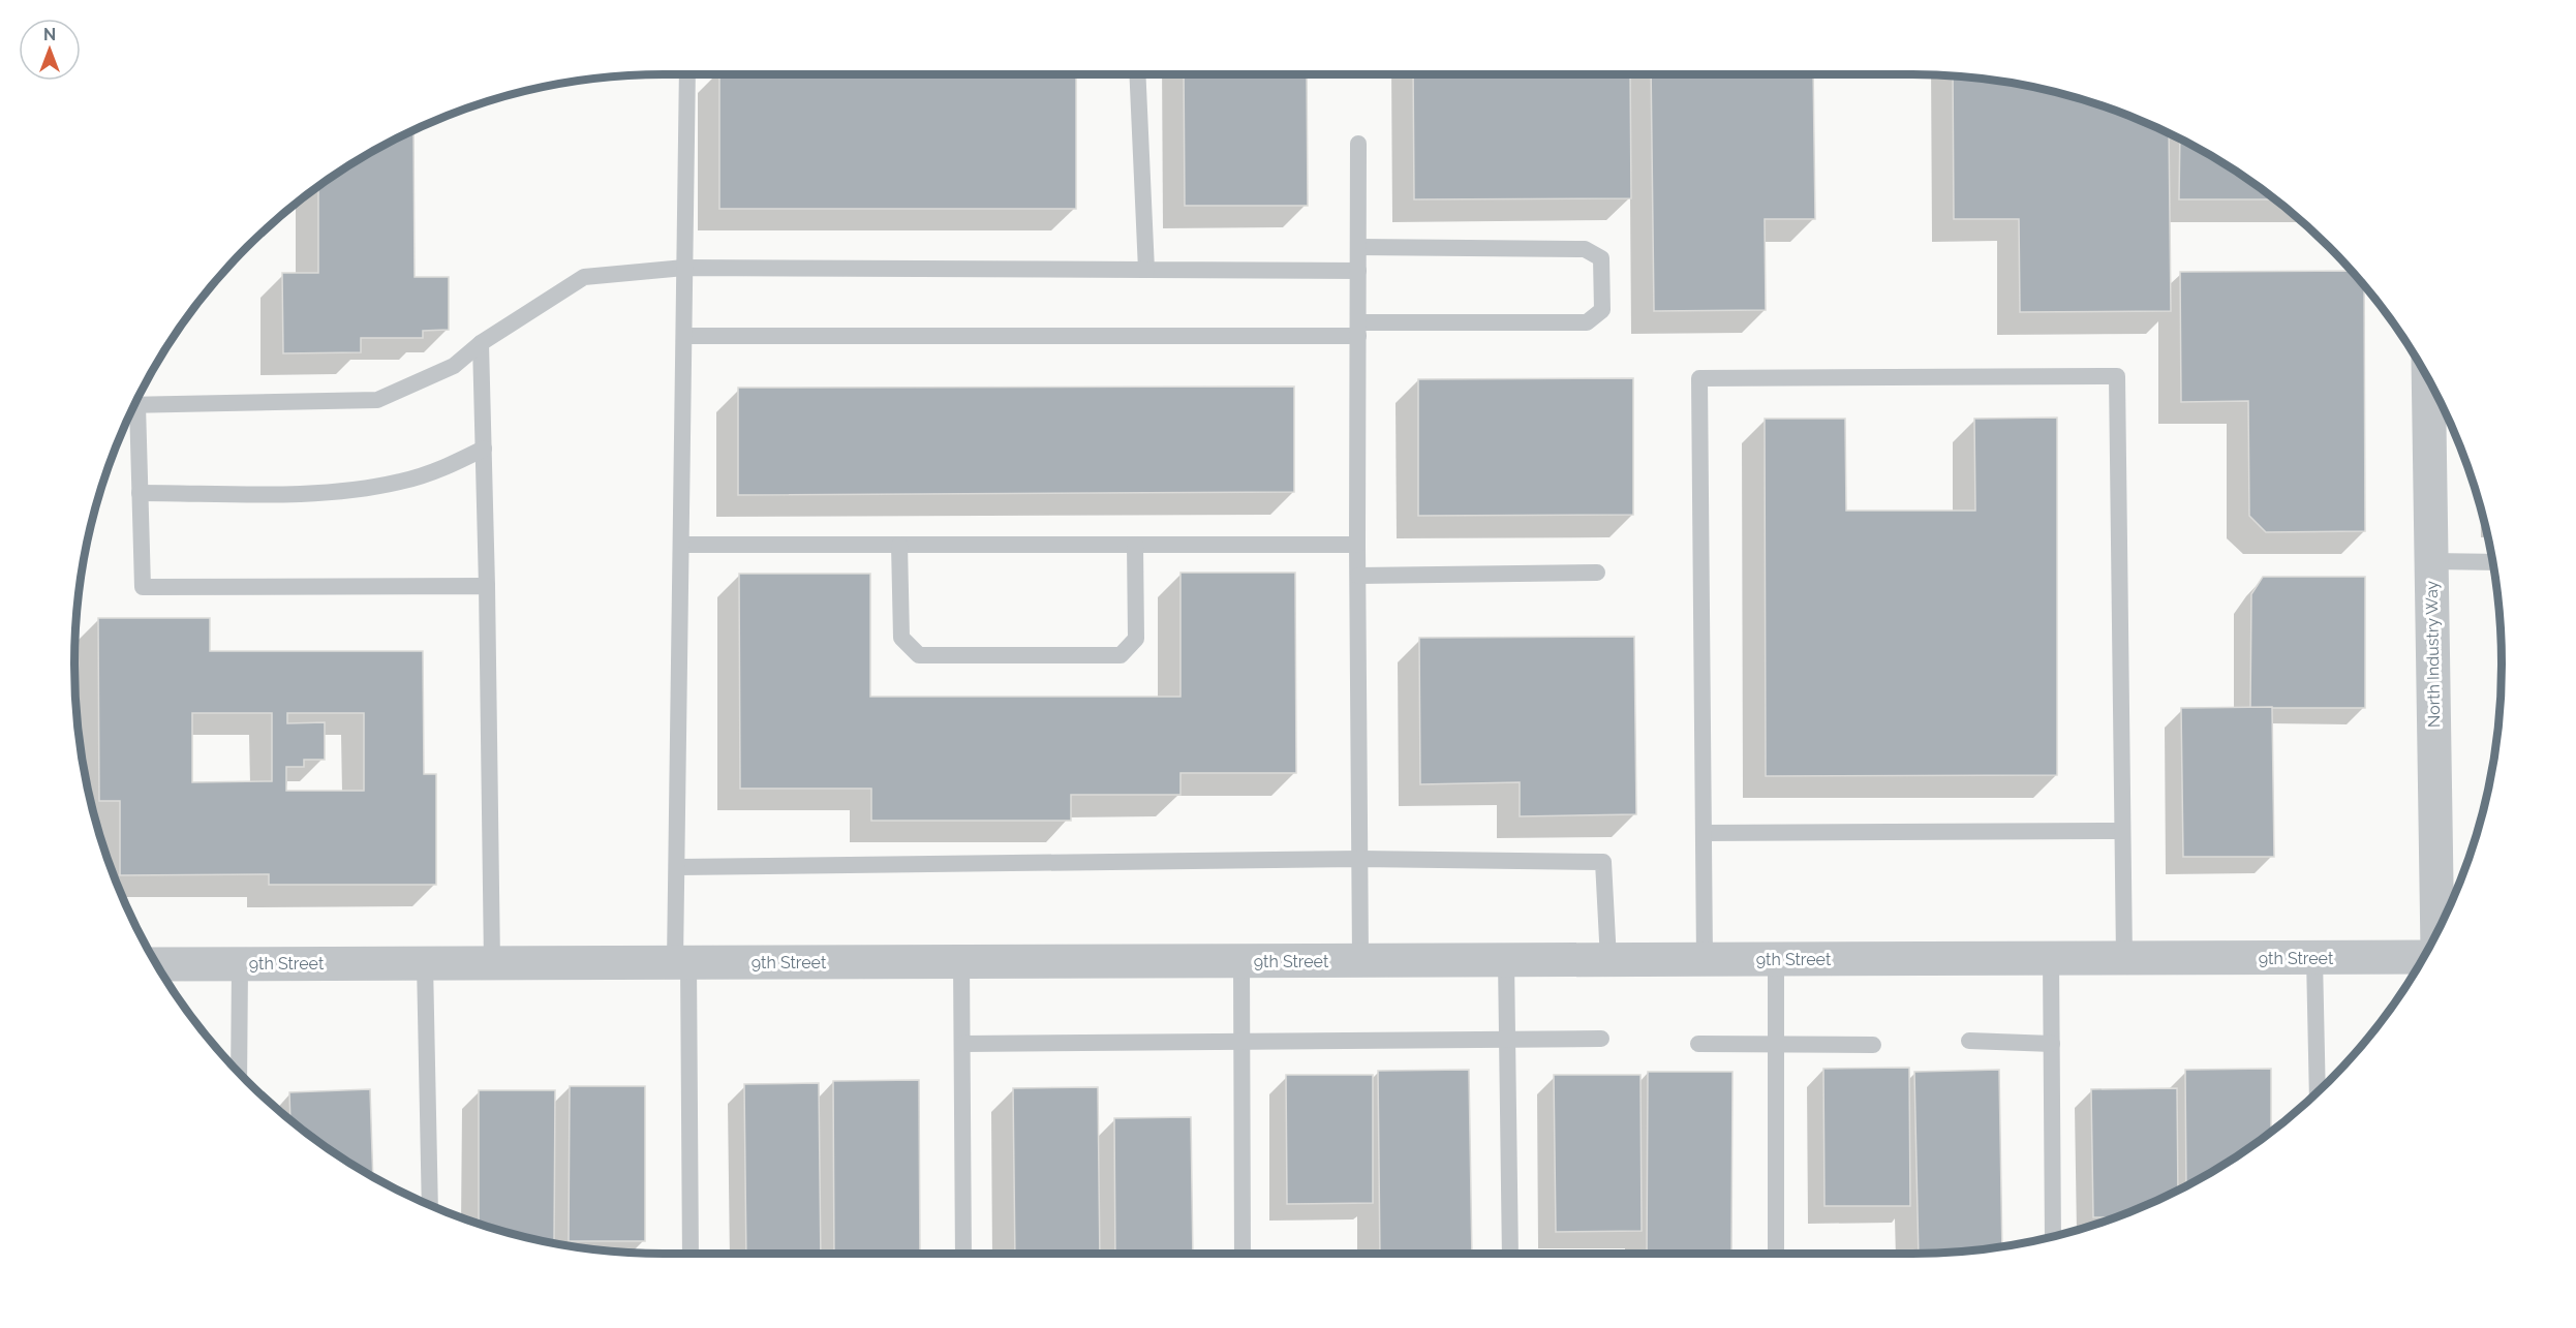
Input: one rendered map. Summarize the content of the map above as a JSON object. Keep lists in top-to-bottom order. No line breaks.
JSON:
{"streets":{"street":["North Industry Way","9th Street"]},"north":"top"}
